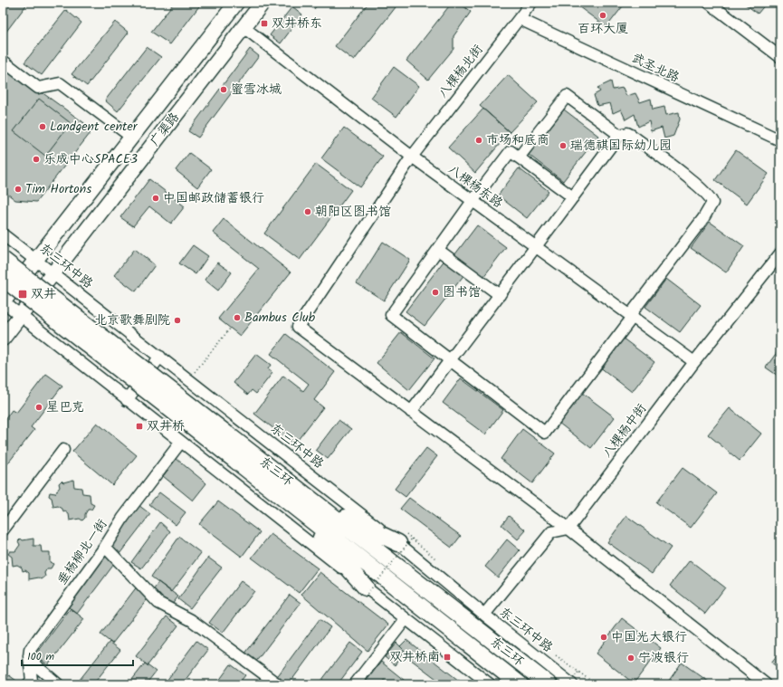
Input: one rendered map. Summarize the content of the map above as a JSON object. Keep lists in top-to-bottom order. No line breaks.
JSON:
{"streets":{"highway":["东三环"],"main road":["广渠路"],"street":["武圣北路","八棵杨北街","八棵杨东路","东三环中路","八棵杨中街","垂杨柳北一街"]},"crossings":[["武圣北路","八棵杨北街"],["八棵杨北街","八棵杨东路"],["广渠路","八棵杨东路"],["广渠路","东三环中路"],["八棵杨东路","八棵杨中街"]],"places":{"other":["百环大厦","蜜雪冰城","Landgent center","市场和底商","瑞德祺国际幼儿园","乐成中心SPACE3","Tim Hortons","中国邮政储蓄银行","朝阳区图书馆","图书馆","Bambus Club","北京歌舞剧院","星巴克","中国光大银行","宁波银行"],"transit":["双井桥东","双井","双井桥","双井桥南"]},"scale_bar":"100 m"}
